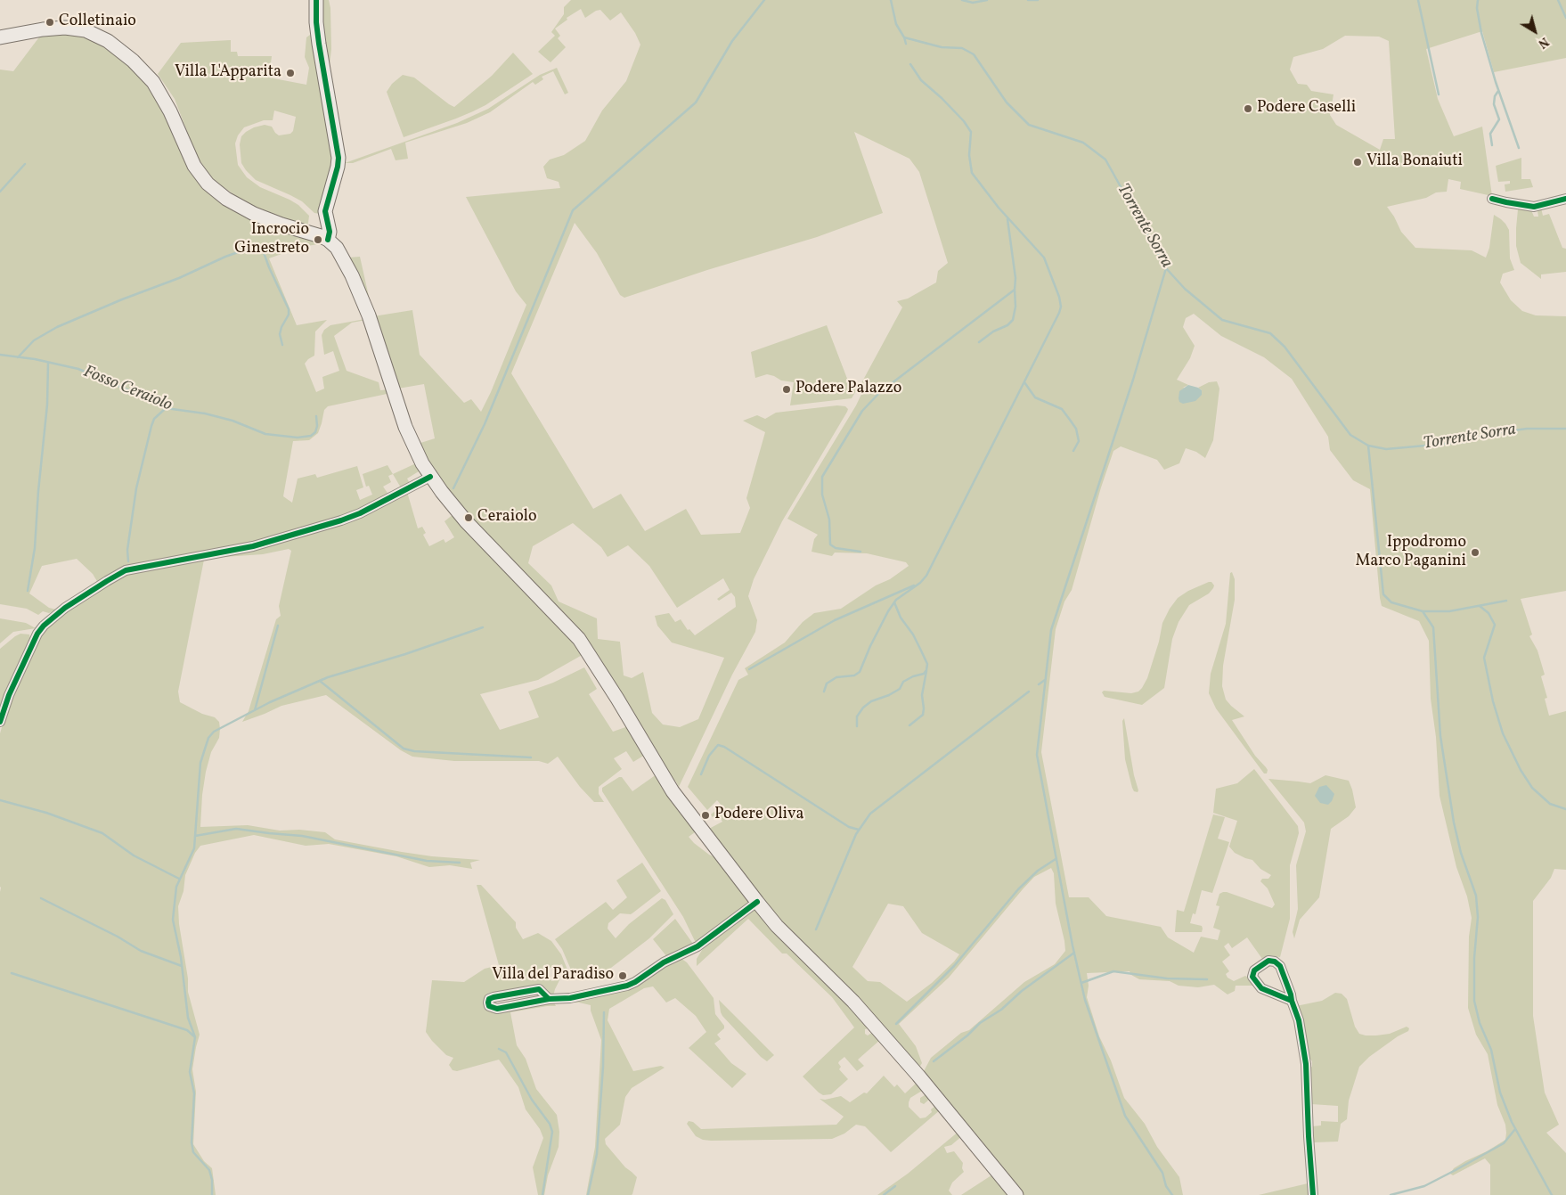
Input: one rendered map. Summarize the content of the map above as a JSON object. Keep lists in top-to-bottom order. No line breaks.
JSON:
{"water":["Torrente Sorra","Fosso Ceraiolo"],"places":["Colletinaio","Villa L'Apparita","Podere Caselli","Villa Bonaiuti","Incrocio Ginestreto","Podere Palazzo","Ceraiolo","Ippodromo Marco Paganini","Podere Oliva","Villa del Paradiso"],"north":"bottom right"}
